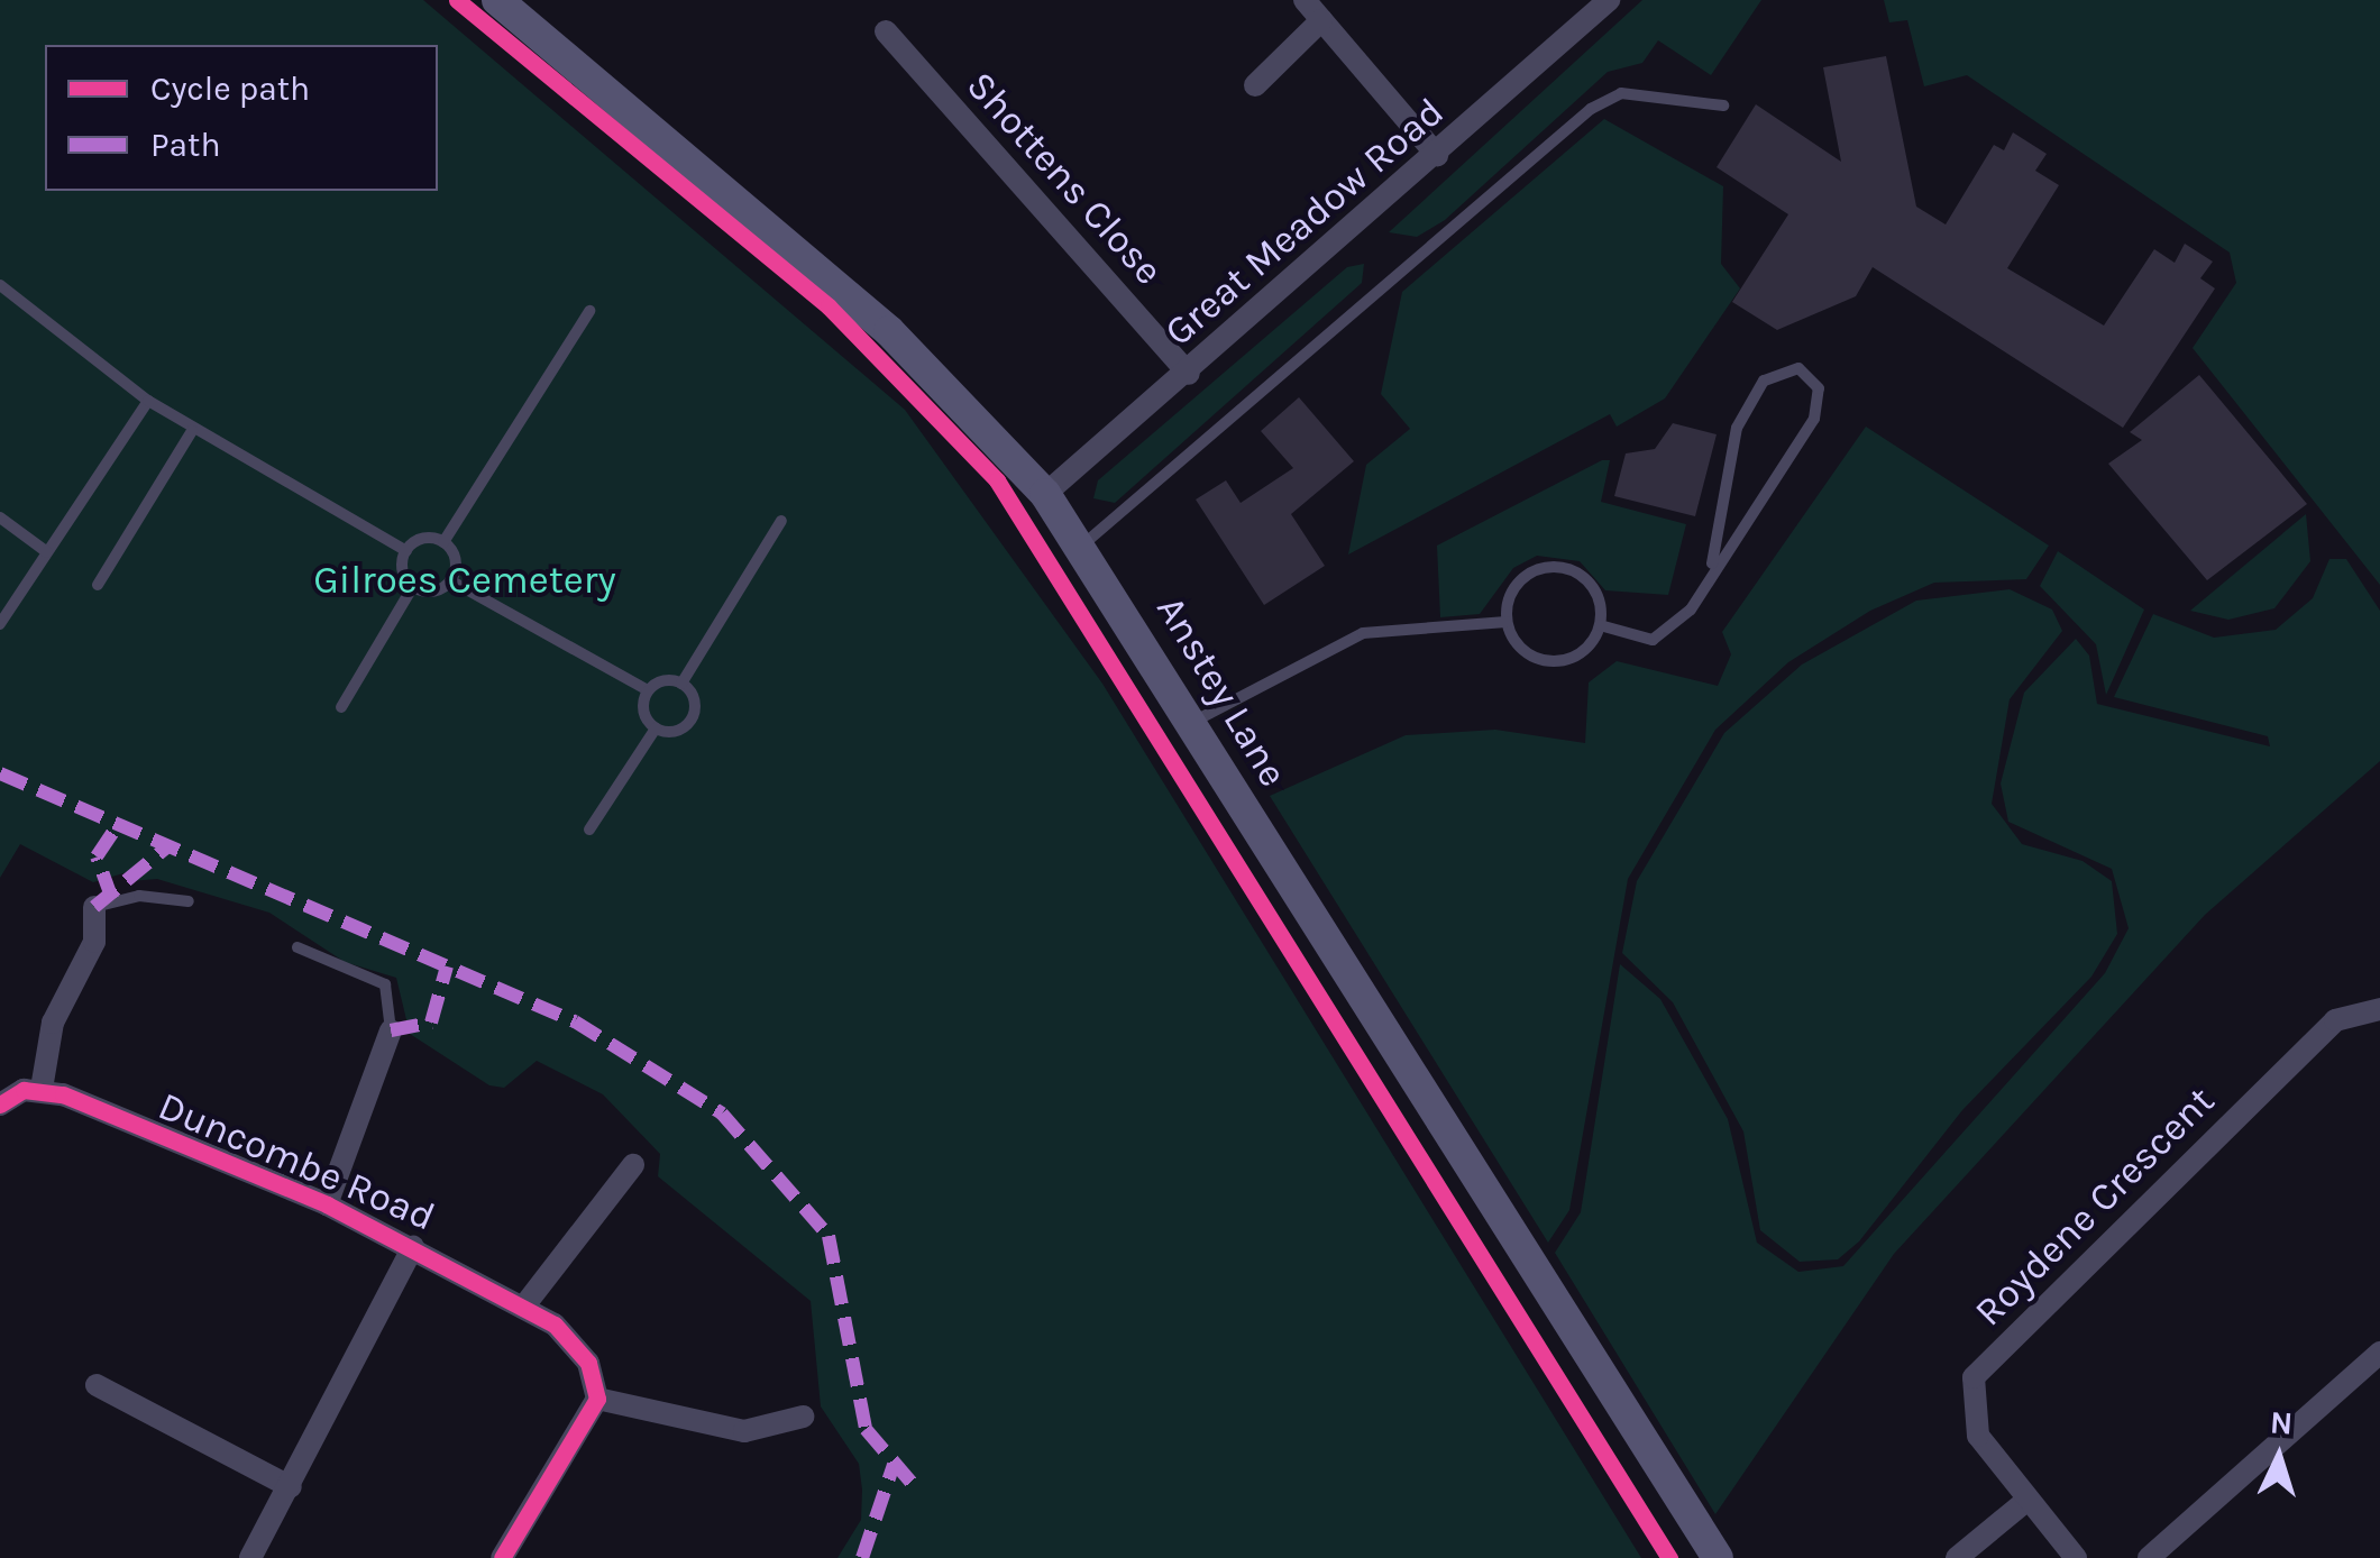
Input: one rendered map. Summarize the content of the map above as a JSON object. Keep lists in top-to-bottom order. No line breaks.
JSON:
{"streets":{"main road":["Anstey Lane"],"street":["Shottens Close","Great Meadow Road","Duncombe Road","Roydene Crescent"]},"crossings":[["Shottens Close","Great Meadow Road"],["Great Meadow Road","Anstey Lane"]],"parks":["Gilroes Cemetery"],"legend":["Cycle path","Path"],"north":"top"}
